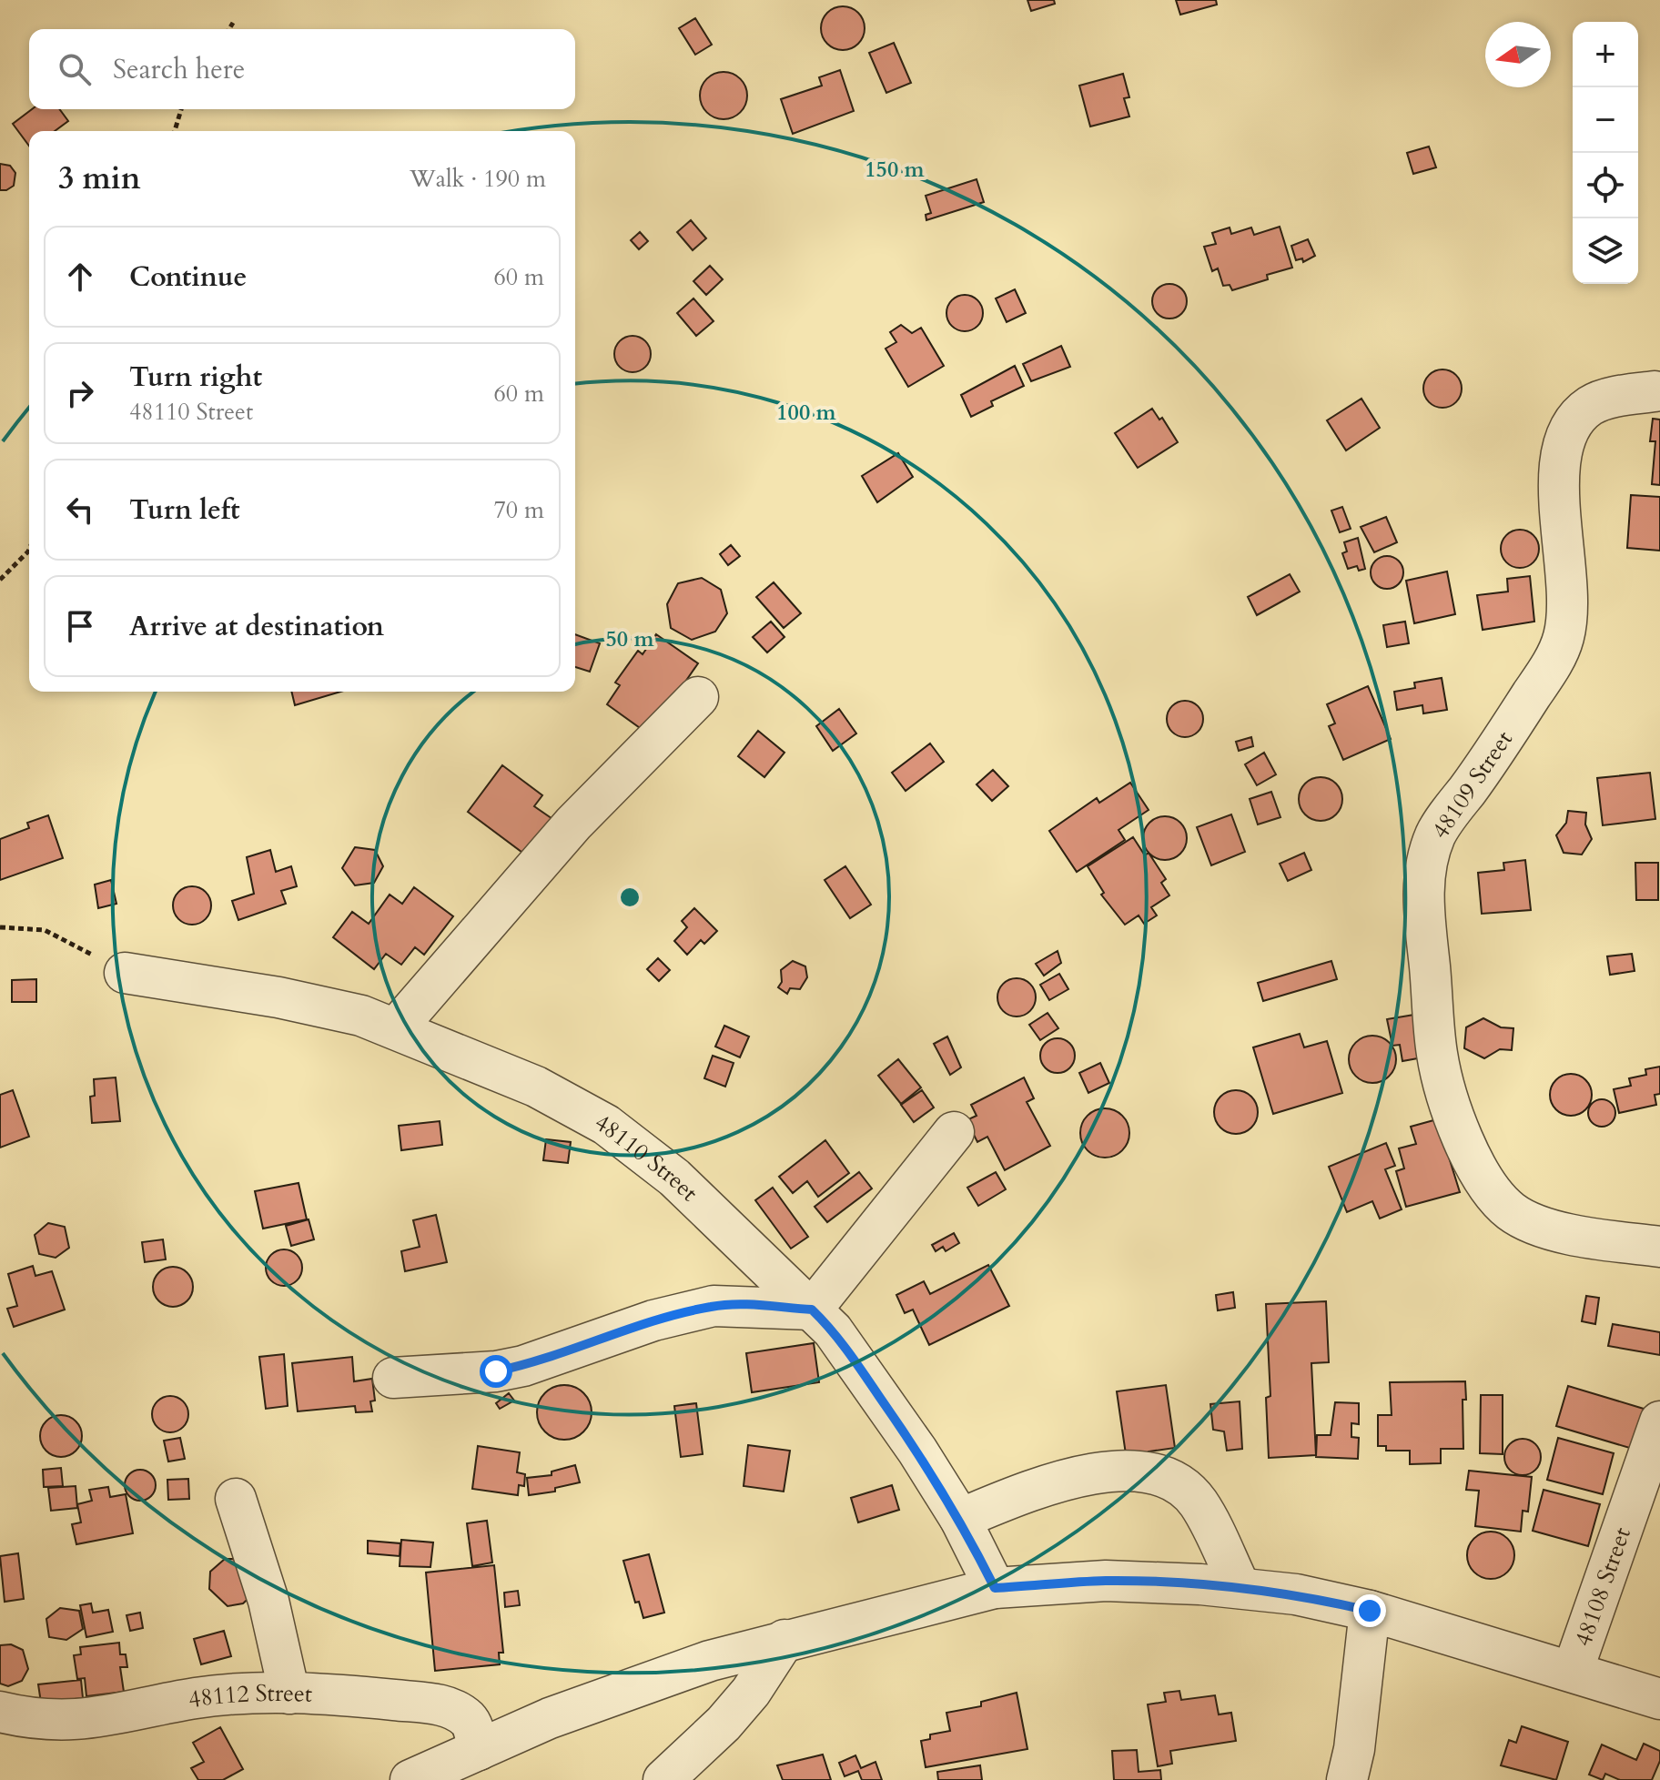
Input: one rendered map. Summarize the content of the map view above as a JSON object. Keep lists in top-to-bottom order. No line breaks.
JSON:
{"streets":{"street":["48109 Street","48110 Street","48108 Street","48112 Street"]},"north":"left","page":{"map_buttons":["+","−"],"search":"Search here","heading":["3 min","Walk · 190 m"],"list":[["Continue","60 m"],["Turn right","48110 Street","60 m"],["Turn left","70 m"],"Arrive at destination"]},"rings":["150 m","100 m","50 m"]}
